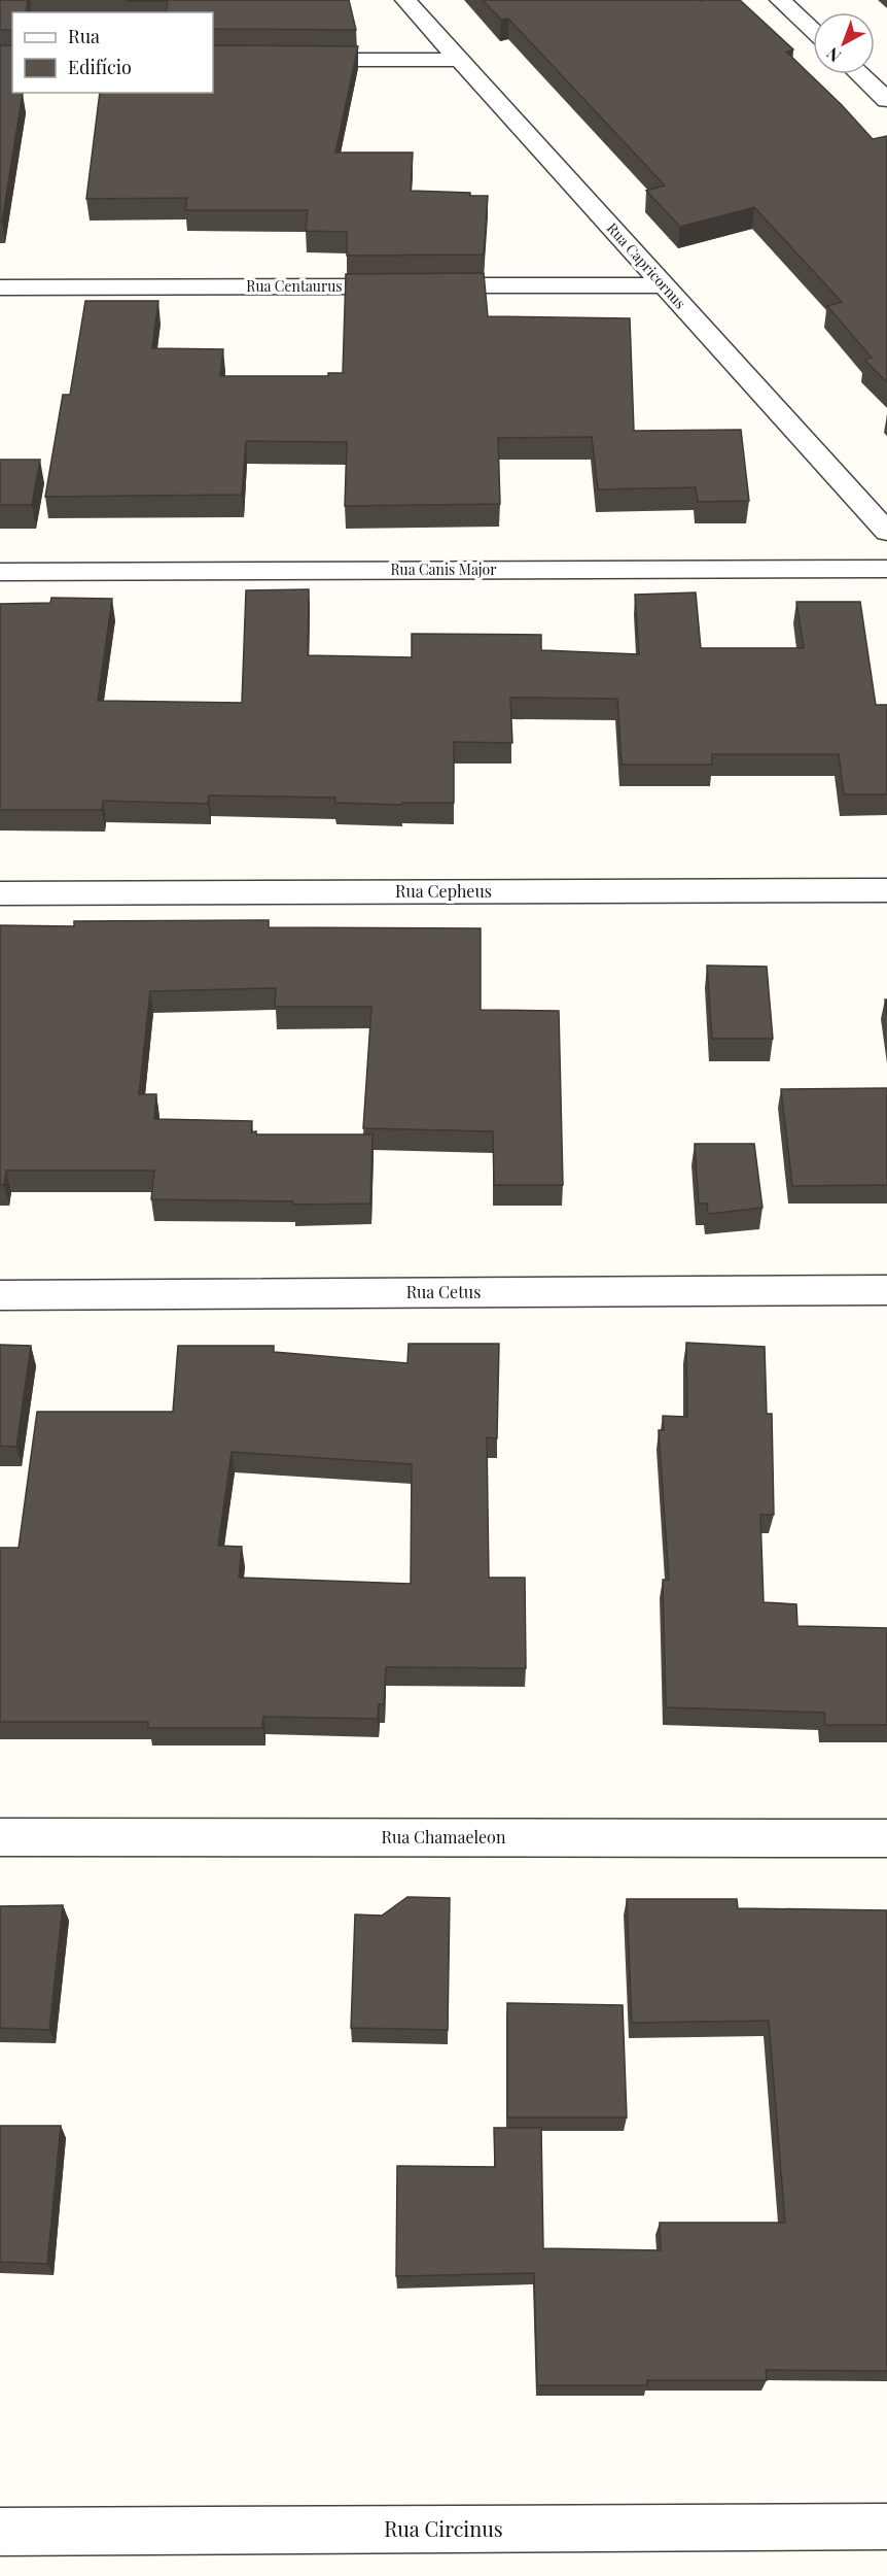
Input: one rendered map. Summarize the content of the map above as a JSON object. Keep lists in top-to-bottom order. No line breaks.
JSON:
{"streets":{"street":["Rua Capricornus","Rua Centaurus","Rua Canis Major","Rua Cepheus","Rua Cetus","Rua Chamaeleon","Rua Circinus"]},"crossings":[["Rua Capricornus","Rua Centaurus"]],"legend":["Rua","Edifício"],"north":"bottom left"}
